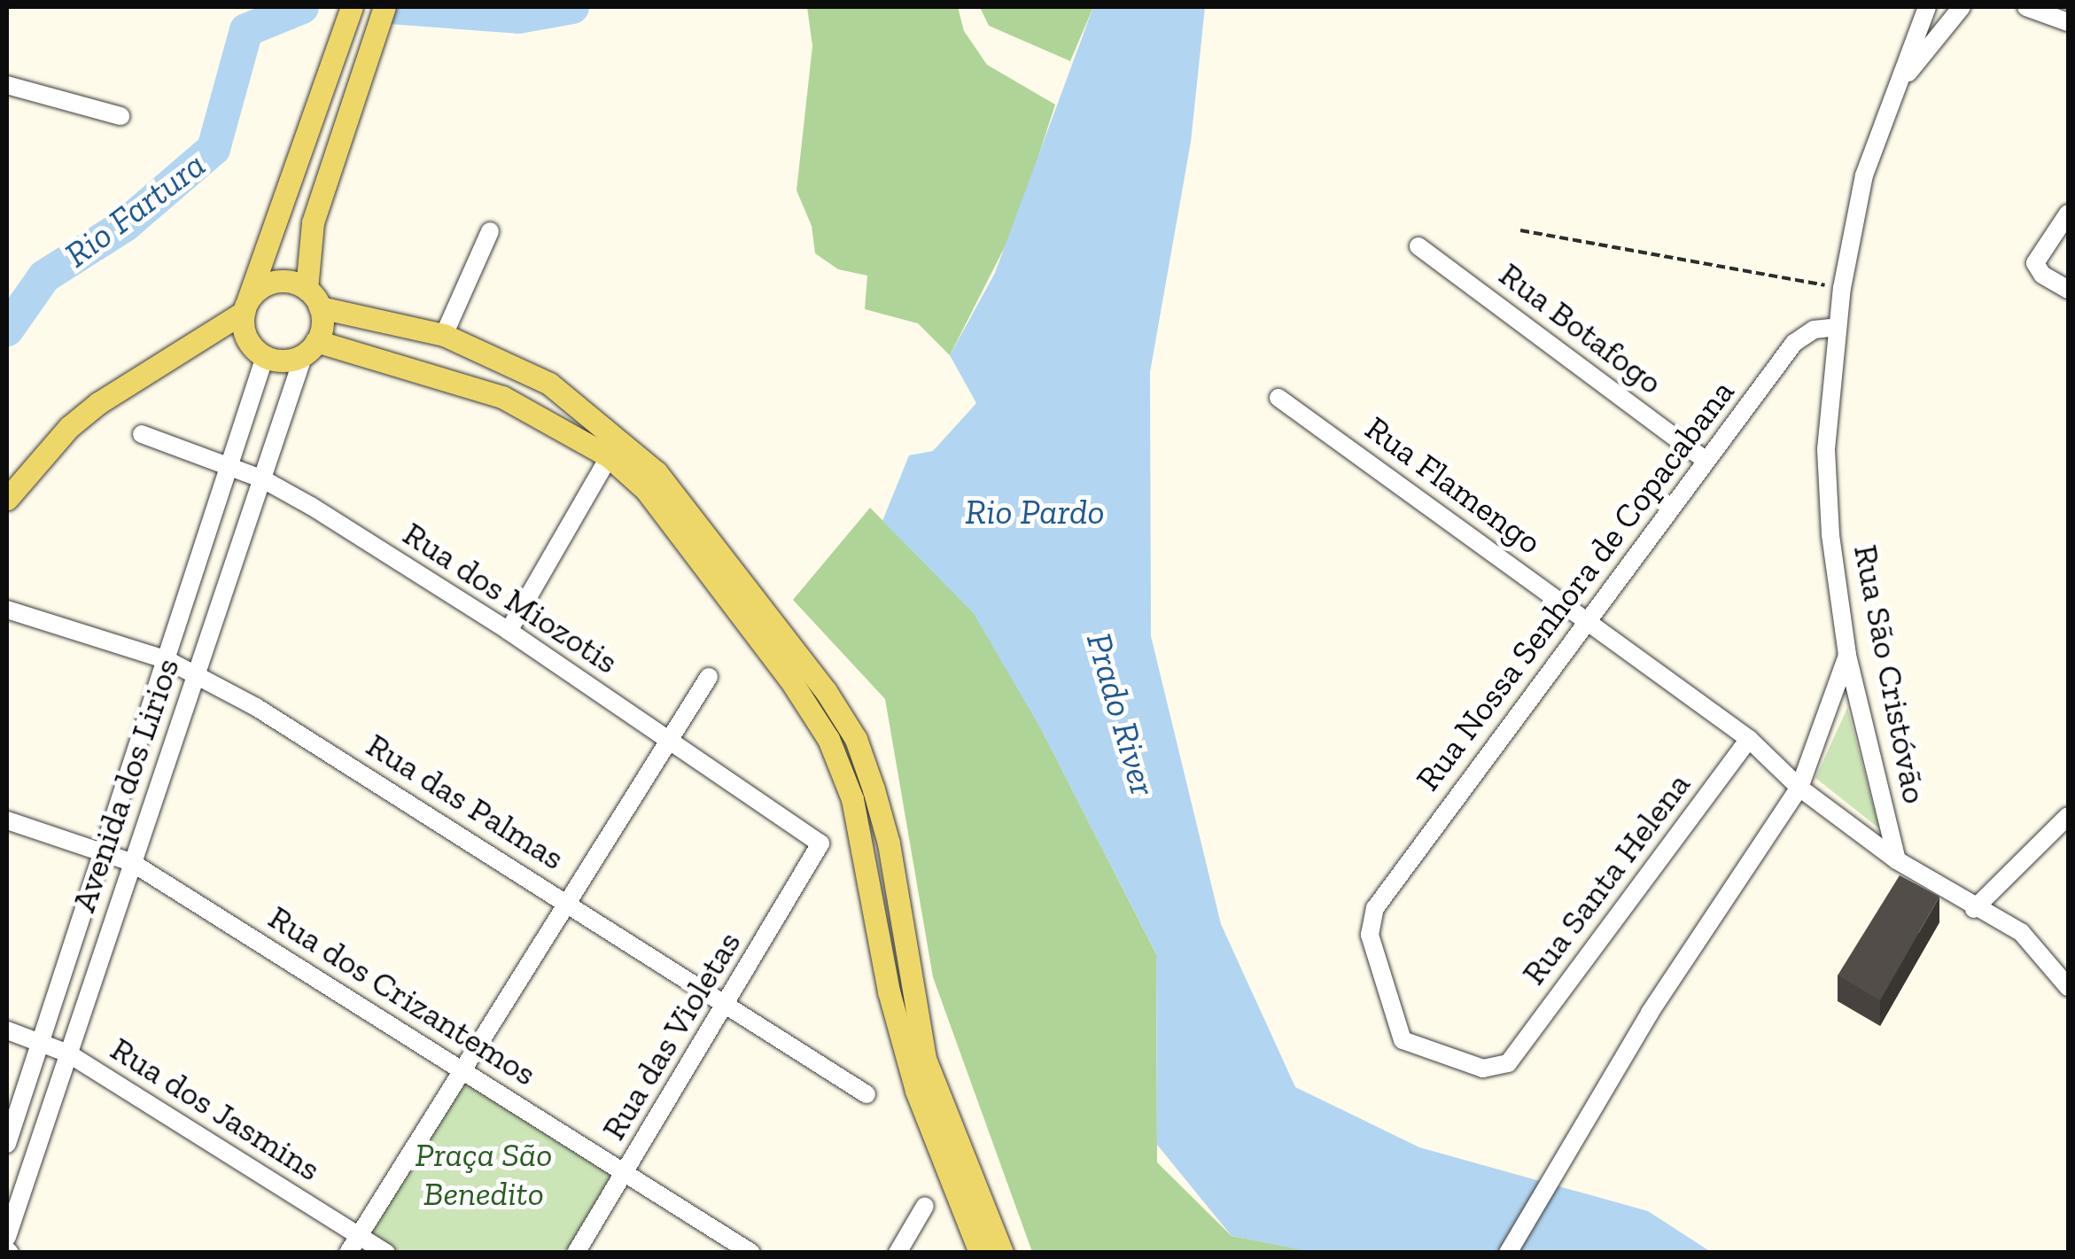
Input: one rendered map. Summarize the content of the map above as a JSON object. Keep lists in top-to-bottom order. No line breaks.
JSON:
{"streets":{"street":["Rua Botafogo","Rua Flamengo","Rua Nossa Senhora de Copacabana","Rua dos Miozotis","Rua São Cristóvão","Avenida dos Lirios","Rua das Palmas","Rua Santa Helena","Rua dos Crizantemos","Rua das Violetas","Rua dos Jasmins"]},"crossings":[["Rua Botafogo","Rua Nossa Senhora de Copacabana"],["Rua Flamengo","Rua Nossa Senhora de Copacabana"],["Rua Flamengo","Rua São Cristóvão"],["Rua Flamengo","Rua Santa Helena"],["Rua Nossa Senhora de Copacabana","Rua São Cristóvão"],["Rua Nossa Senhora de Copacabana","Rua Santa Helena"],["Rua dos Miozotis","Avenida dos Lirios"],["Rua dos Miozotis","Rua das Violetas"],["Avenida dos Lirios","Rua das Palmas"],["Avenida dos Lirios","Rua dos Crizantemos"],["Avenida dos Lirios","Rua dos Jasmins"],["Rua das Palmas","Rua das Violetas"],["Rua dos Crizantemos","Rua das Violetas"]],"water":["Rio Fartura","Rio Pardo","Prado River"],"parks":["Praça São Benedito"]}
